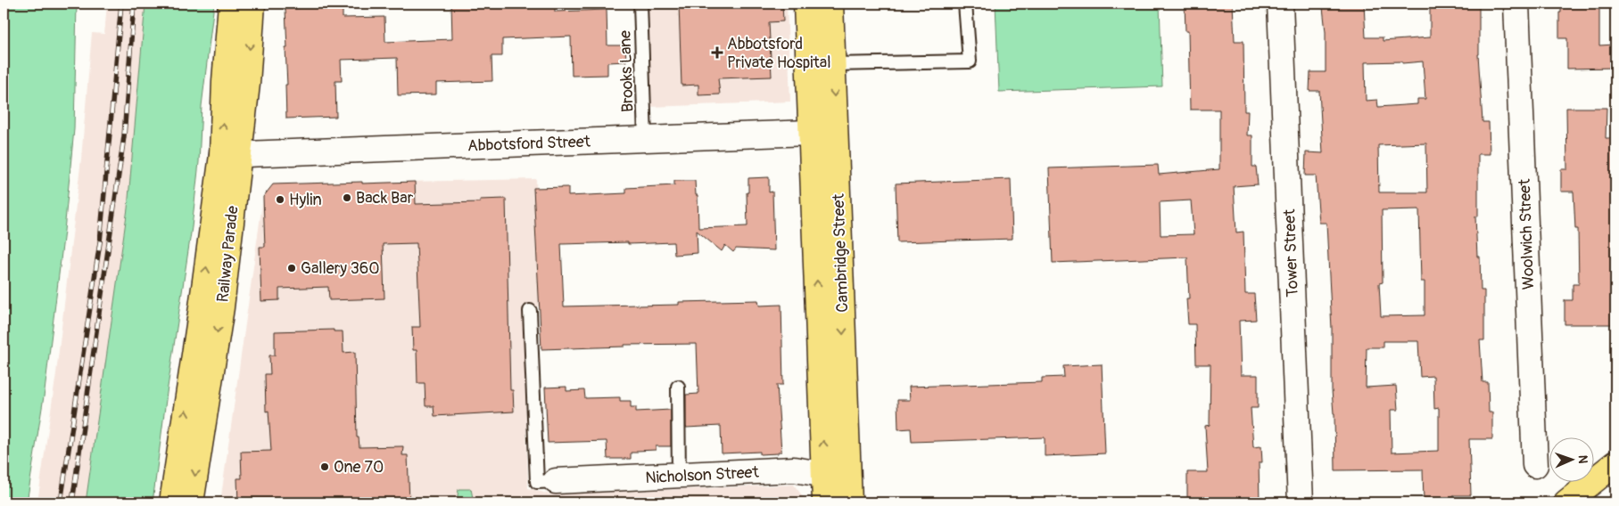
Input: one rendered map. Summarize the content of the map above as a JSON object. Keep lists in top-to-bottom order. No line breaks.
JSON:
{"streets":{"main road":["Cambridge Street","Railway Parade"],"street":["Abbotsford Street","Woolwich Street","Tower Street","Nicholson Street"],"lane":["Brooks Lane"]},"crossings":[["Brooks Lane","Abbotsford Street"],["Abbotsford Street","Cambridge Street"],["Abbotsford Street","Railway Parade"],["Cambridge Street","Nicholson Street"]],"places":{"health":["Abbotsford Private Hospital"],"other":["Back Bar","Hylin","Gallery 360","One 70"]},"north":"right"}
